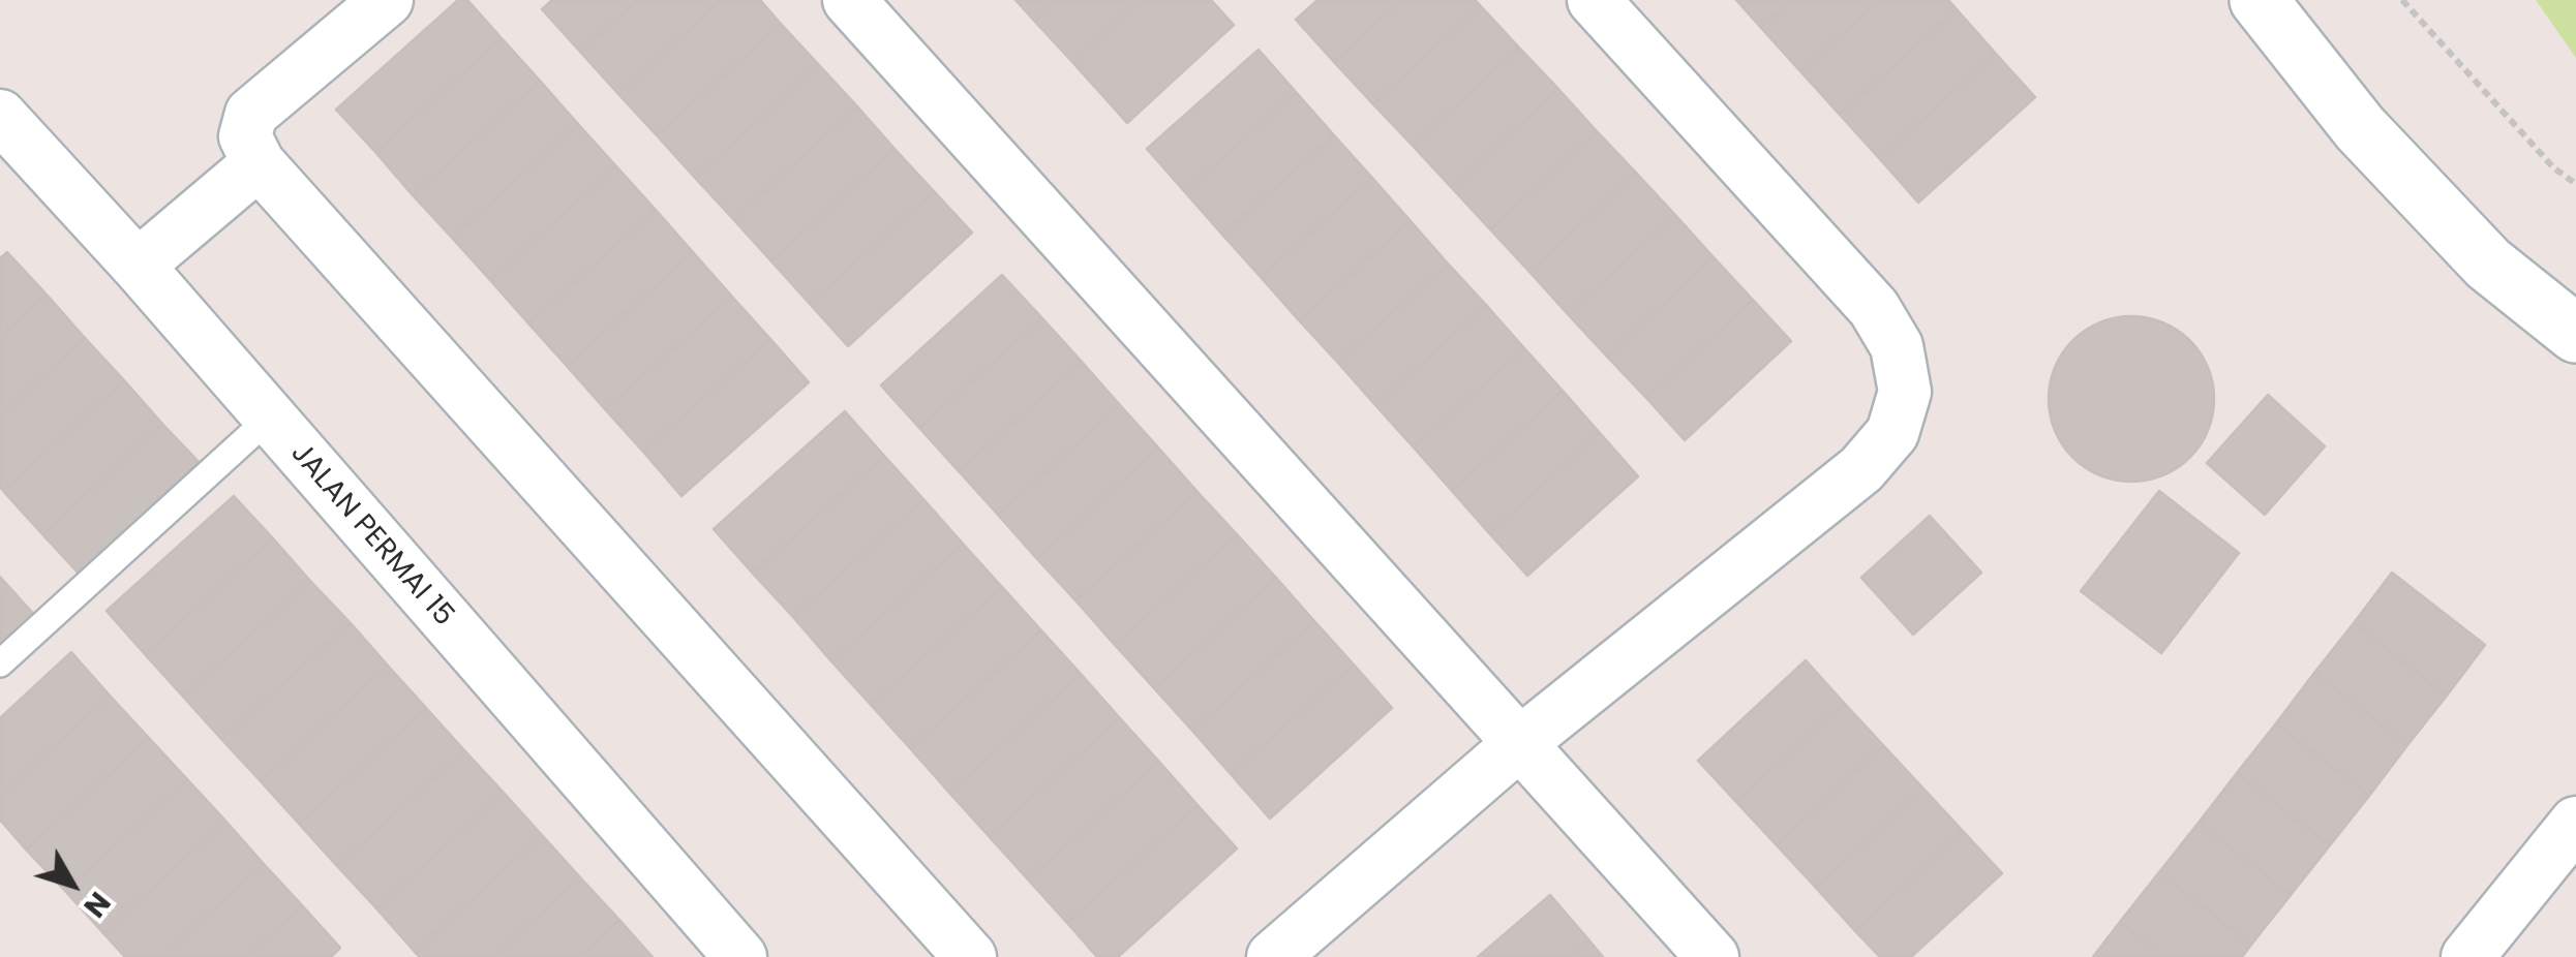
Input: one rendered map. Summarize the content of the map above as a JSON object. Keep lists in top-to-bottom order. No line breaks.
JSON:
{"streets":{"street":["JALAN PERMAI 15"]},"north":"bottom right"}
